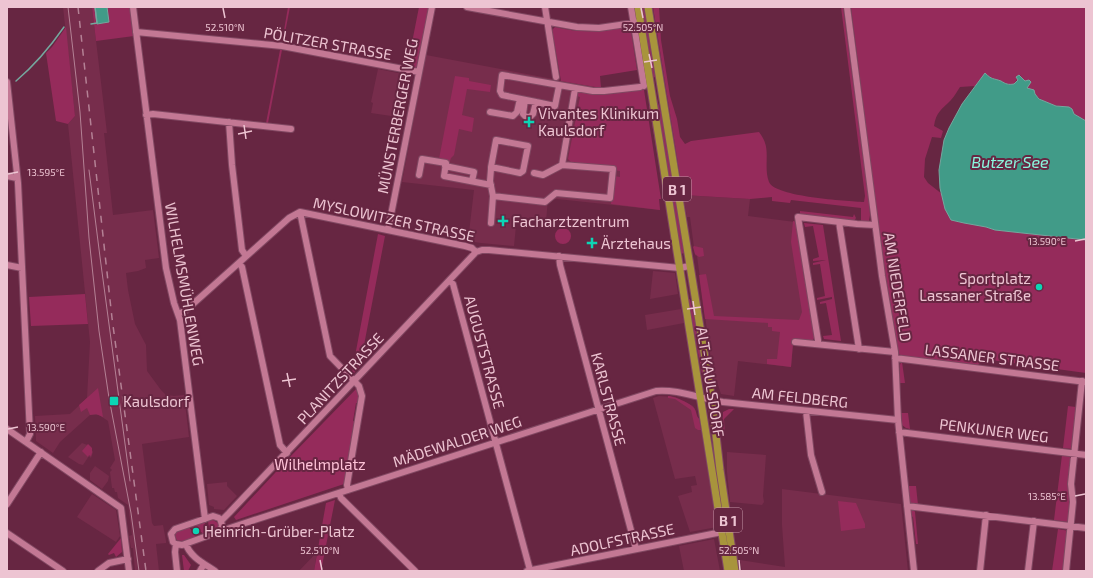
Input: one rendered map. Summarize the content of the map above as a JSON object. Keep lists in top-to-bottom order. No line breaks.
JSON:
{"streets":{"main road":["B 1","ALT-KAULSDORF"],"street":["PÖLITZER STRASSE","MÜNSTERBERGER WEG","MYSLOWITZER STRASSE","WILHELMSMÜHLENWEG","AM NIEDERFELD","AUGUSTSTRASSE","LASSANER STRASSE","PLANITZSTRASSE","AM FELDBERG","KARLSTRASSE","PENKUNER WEG","MÄDEWALDER WEG","ADOLFSTRASSE"]},"crossings":[["PÖLITZER STRASSE","MÜNSTERBERGER WEG"],["PÖLITZER STRASSE","WILHELMSMÜHLENWEG"],["MÜNSTERBERGER WEG","MYSLOWITZER STRASSE"],["MYSLOWITZER STRASSE","WILHELMSMÜHLENWEG"],["MYSLOWITZER STRASSE","PLANITZSTRASSE"],["MYSLOWITZER STRASSE","ALT-KAULSDORF"],["MYSLOWITZER STRASSE","KARLSTRASSE"],["AM NIEDERFELD","LASSANER STRASSE"],["AM NIEDERFELD","AM FELDBERG"],["AM NIEDERFELD","PENKUNER WEG"],["AUGUSTSTRASSE","PLANITZSTRASSE"],["AUGUSTSTRASSE","MÄDEWALDER WEG"],["AUGUSTSTRASSE","ADOLFSTRASSE"],["ALT-KAULSDORF","AM FELDBERG"],["ALT-KAULSDORF","MÄDEWALDER WEG"],["ALT-KAULSDORF","ADOLFSTRASSE"],["AM FELDBERG","MÄDEWALDER WEG"],["KARLSTRASSE","MÄDEWALDER WEG"],["KARLSTRASSE","ADOLFSTRASSE"]],"water":["Butzer See"],"parks":["Wilhelmplatz"],"places":{"health":["Vivantes Klinikum Kaulsdorf","Facharztzentrum","Ärztehaus"],"other":["Sportplatz Lassaner Straße","Heinrich-Grüber-Platz"],"transit":["Kaulsdorf"]},"coordinates":["52.510°N","52.505°N","13.595°E","13.590°E","13.585°E"]}
